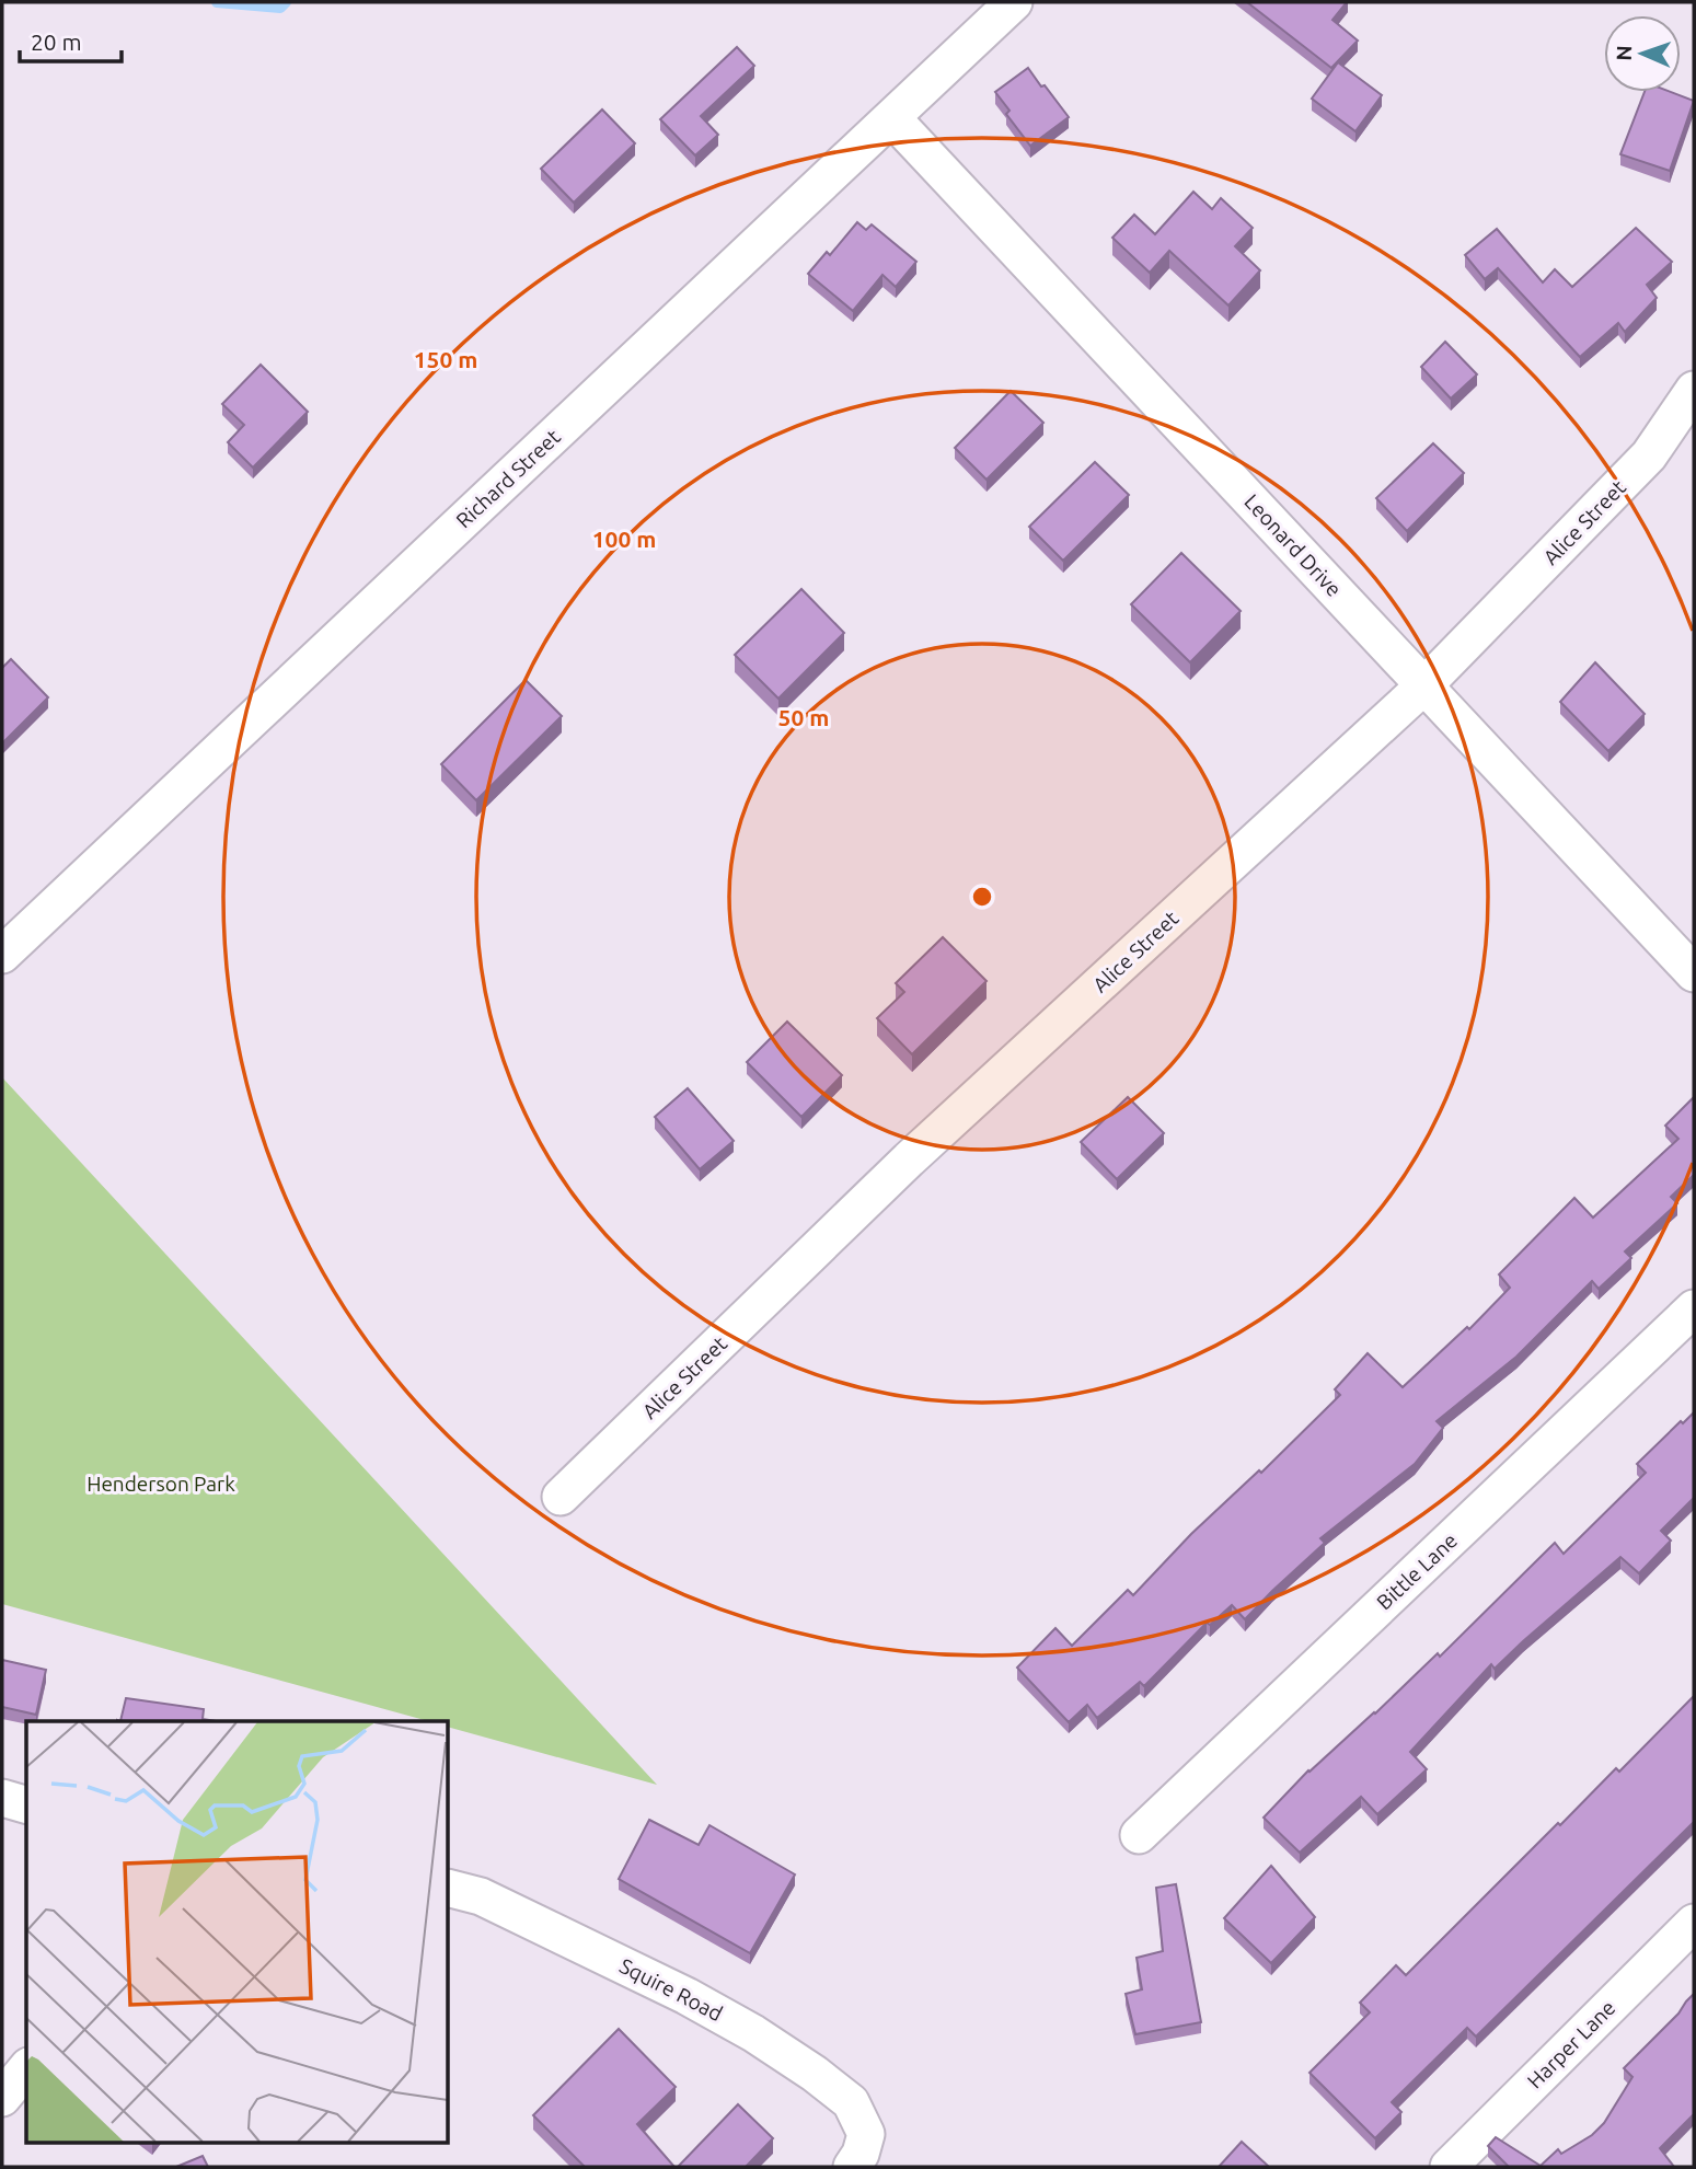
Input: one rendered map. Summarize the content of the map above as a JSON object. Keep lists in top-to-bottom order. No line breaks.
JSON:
{"streets":{"street":["Richard Street","Alice Street","Leonard Drive","Bittle Lane","Squire Road","Harper Lane"]},"crossings":[["Richard Street","Leonard Drive"],["Alice Street","Leonard Drive"]],"parks":["Henderson Park"],"scale_bar":"20 m","north":"left","rings":["150 m","100 m","50 m"]}
